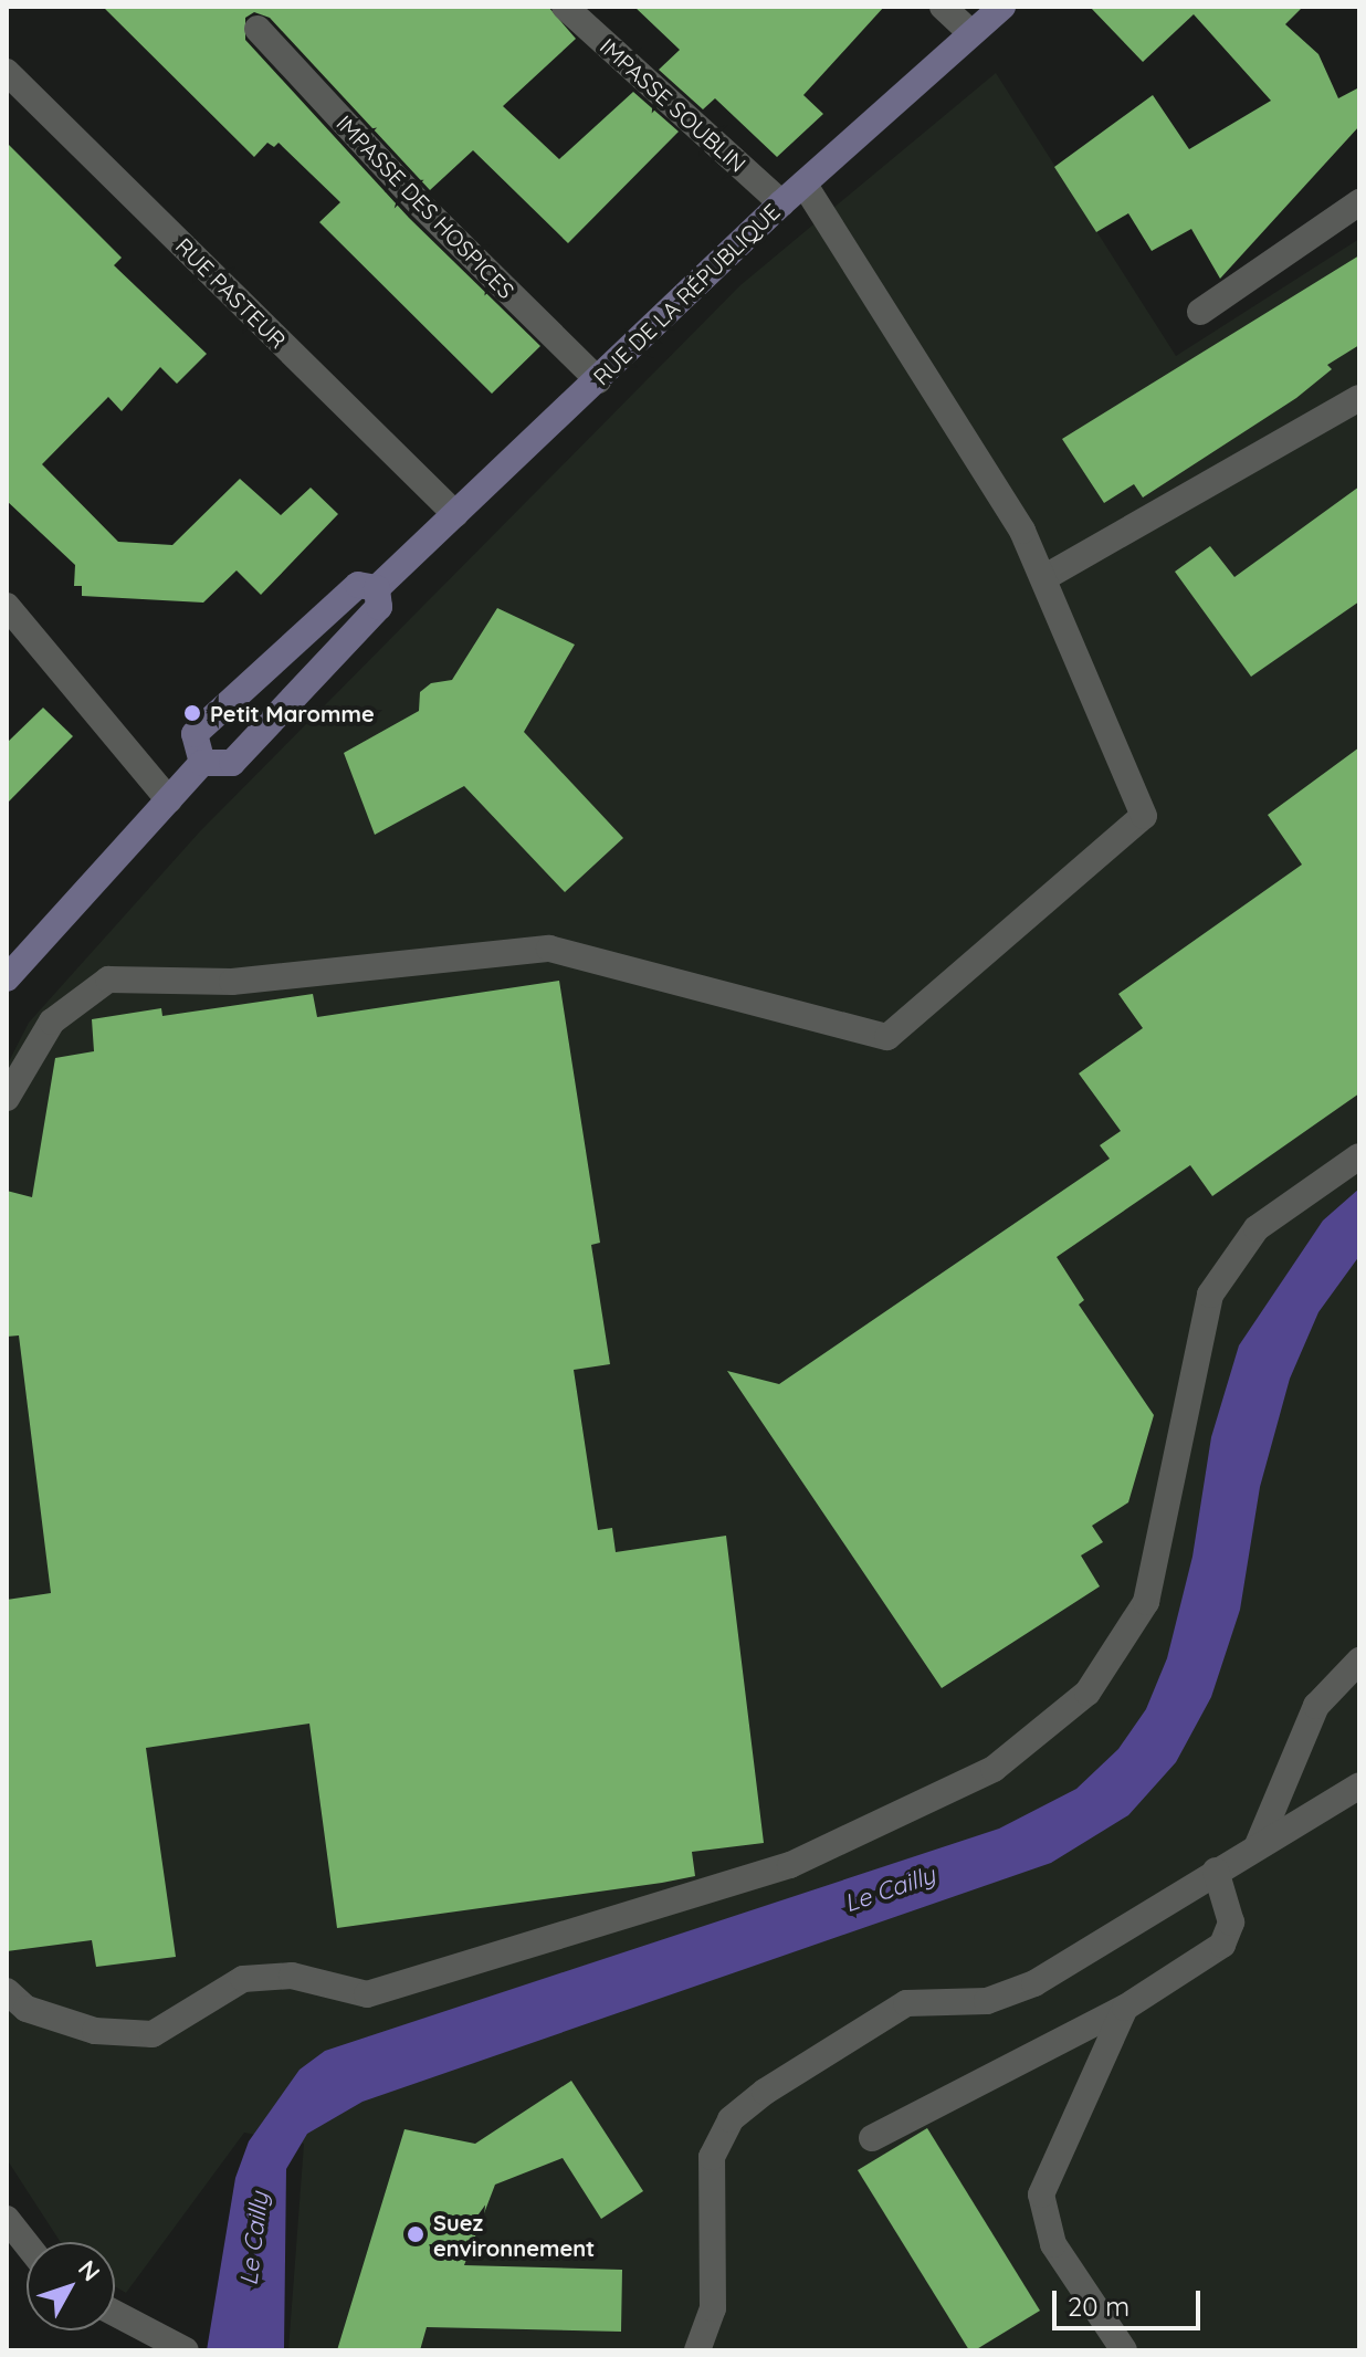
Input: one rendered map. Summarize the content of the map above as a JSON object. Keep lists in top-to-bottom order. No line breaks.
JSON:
{"streets":{"street":["IMPASSE SOUBLIN","IMPASSE DES HOSPICES","RUE PASTEUR","RUE DE LA RÉPUBLIQUE"]},"crossings":[["IMPASSE SOUBLIN","RUE DE LA RÉPUBLIQUE"],["IMPASSE DES HOSPICES","RUE DE LA RÉPUBLIQUE"],["RUE PASTEUR","RUE DE LA RÉPUBLIQUE"]],"water":["Le Cailly"],"places":["Petit Maromme","Suez environnement"],"scale_bar":"20 m","north":"top right"}
